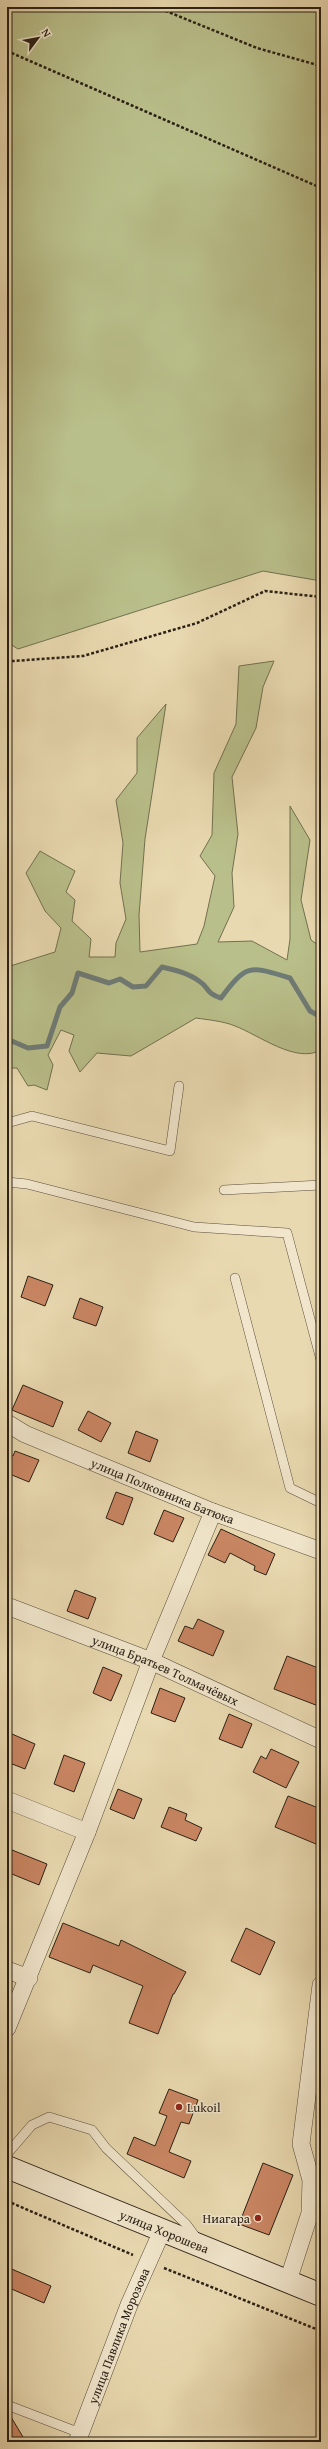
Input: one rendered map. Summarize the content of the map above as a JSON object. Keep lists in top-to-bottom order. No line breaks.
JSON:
{"streets":{"main road":["улица Хорошева"],"street":["улица Полковника Батюка","улица Братьев Толмачёвых","улица Павлика Морозова"]},"crossings":[["улица Хорошева","улица Павлика Морозова"]],"places":["Lukoil","Ниагара"],"north":"top right"}
